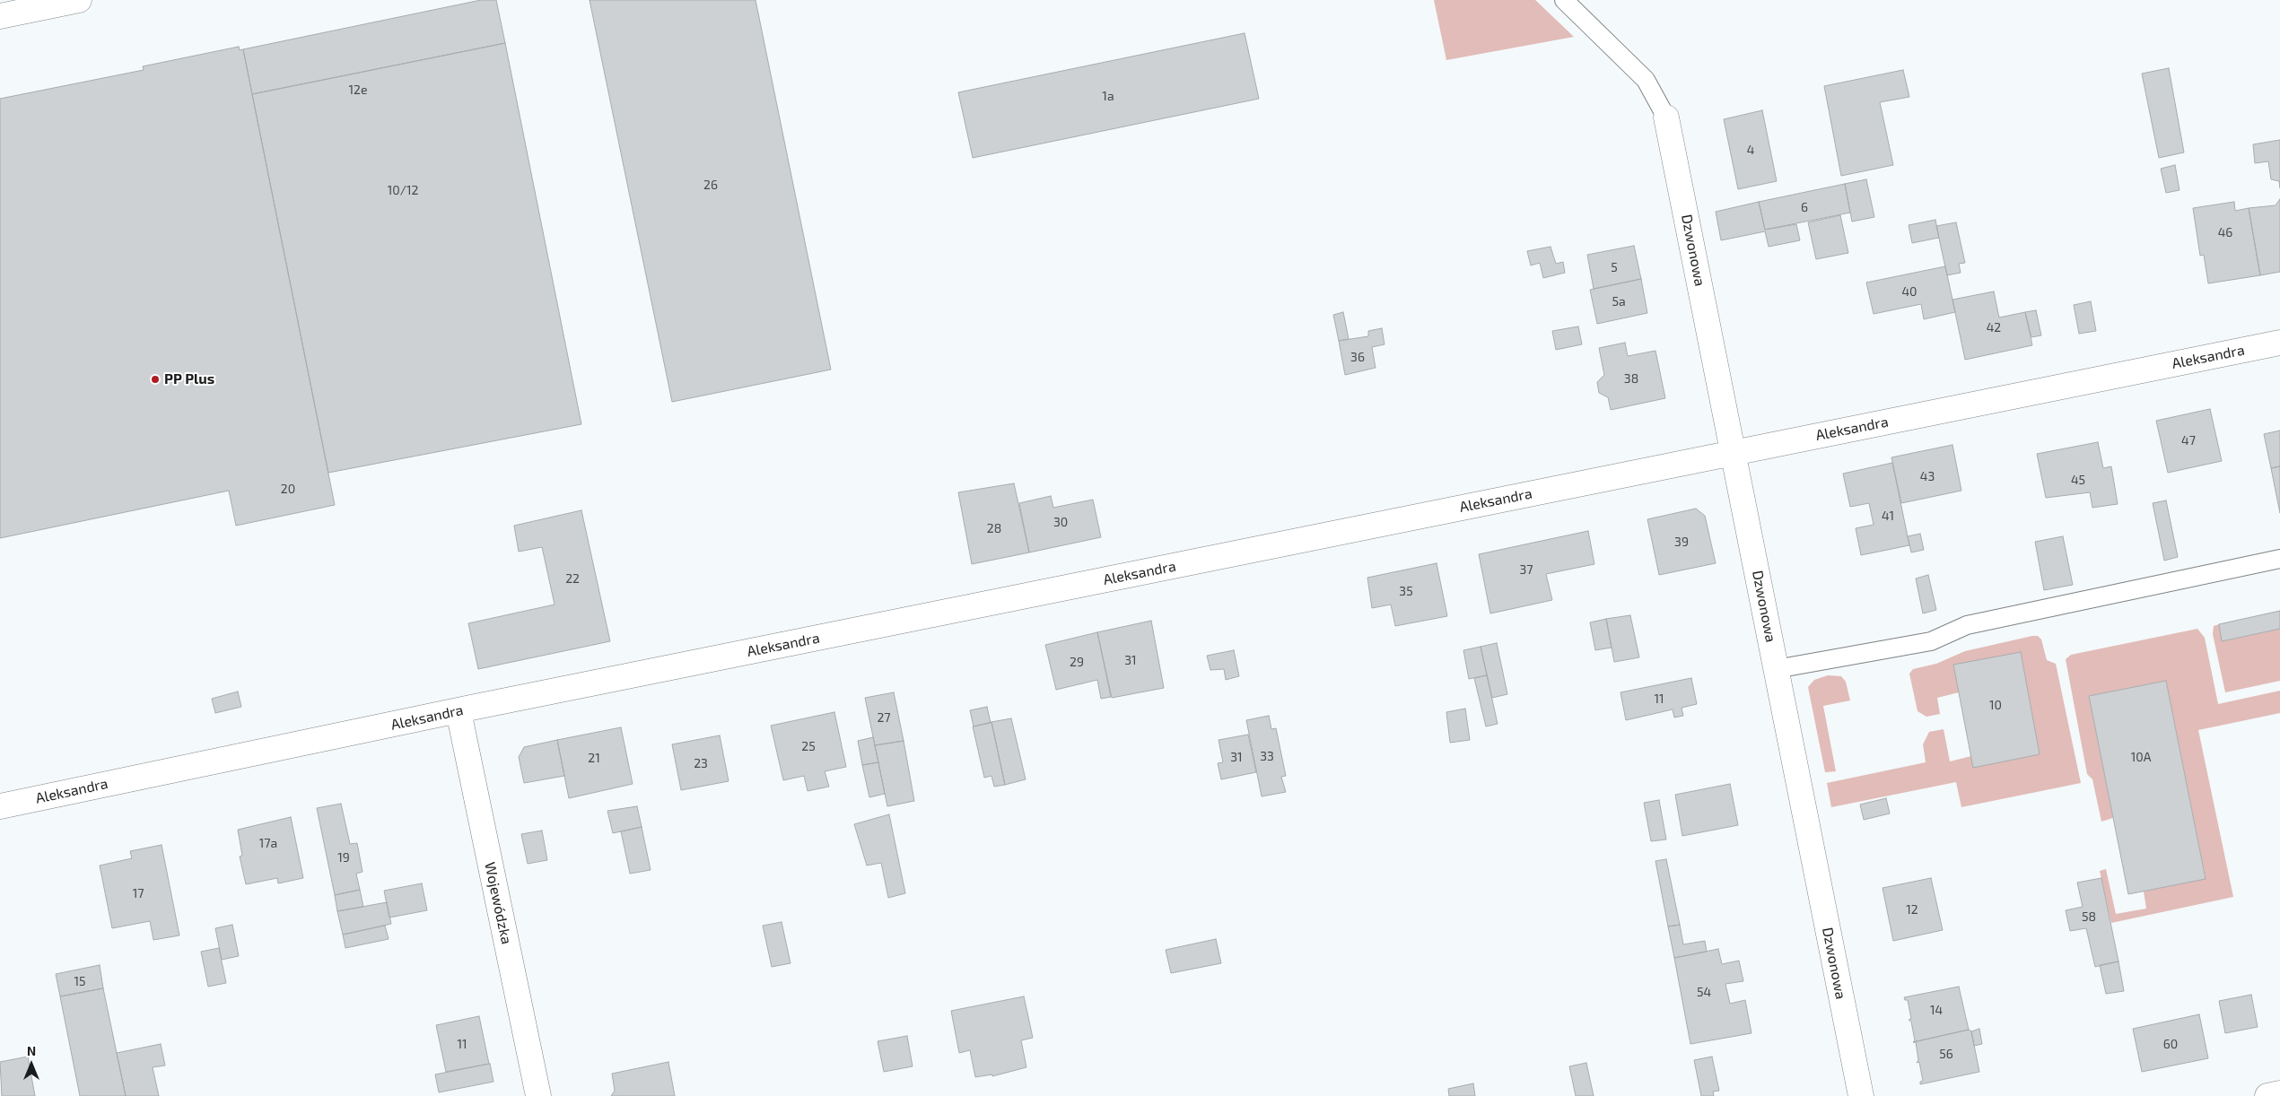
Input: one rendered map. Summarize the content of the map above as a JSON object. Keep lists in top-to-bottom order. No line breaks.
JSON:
{"streets":{"street":["Dzwonowa","Aleksandra","Wojewódzka"]},"crossings":[["Dzwonowa","Aleksandra"],["Aleksandra","Wojewódzka"]],"places":["PP Plus"],"house_numbers":["12e","1a","4","26","10/12","6","46","5","40","5a","42","36","38","47","43","45","20","41","30","28","39","37","22","35","31","29","11","10","27","25","33","31","10A","21","23","17a","19","17","12","58","15","54","14","11","60","56"],"north":"top"}
